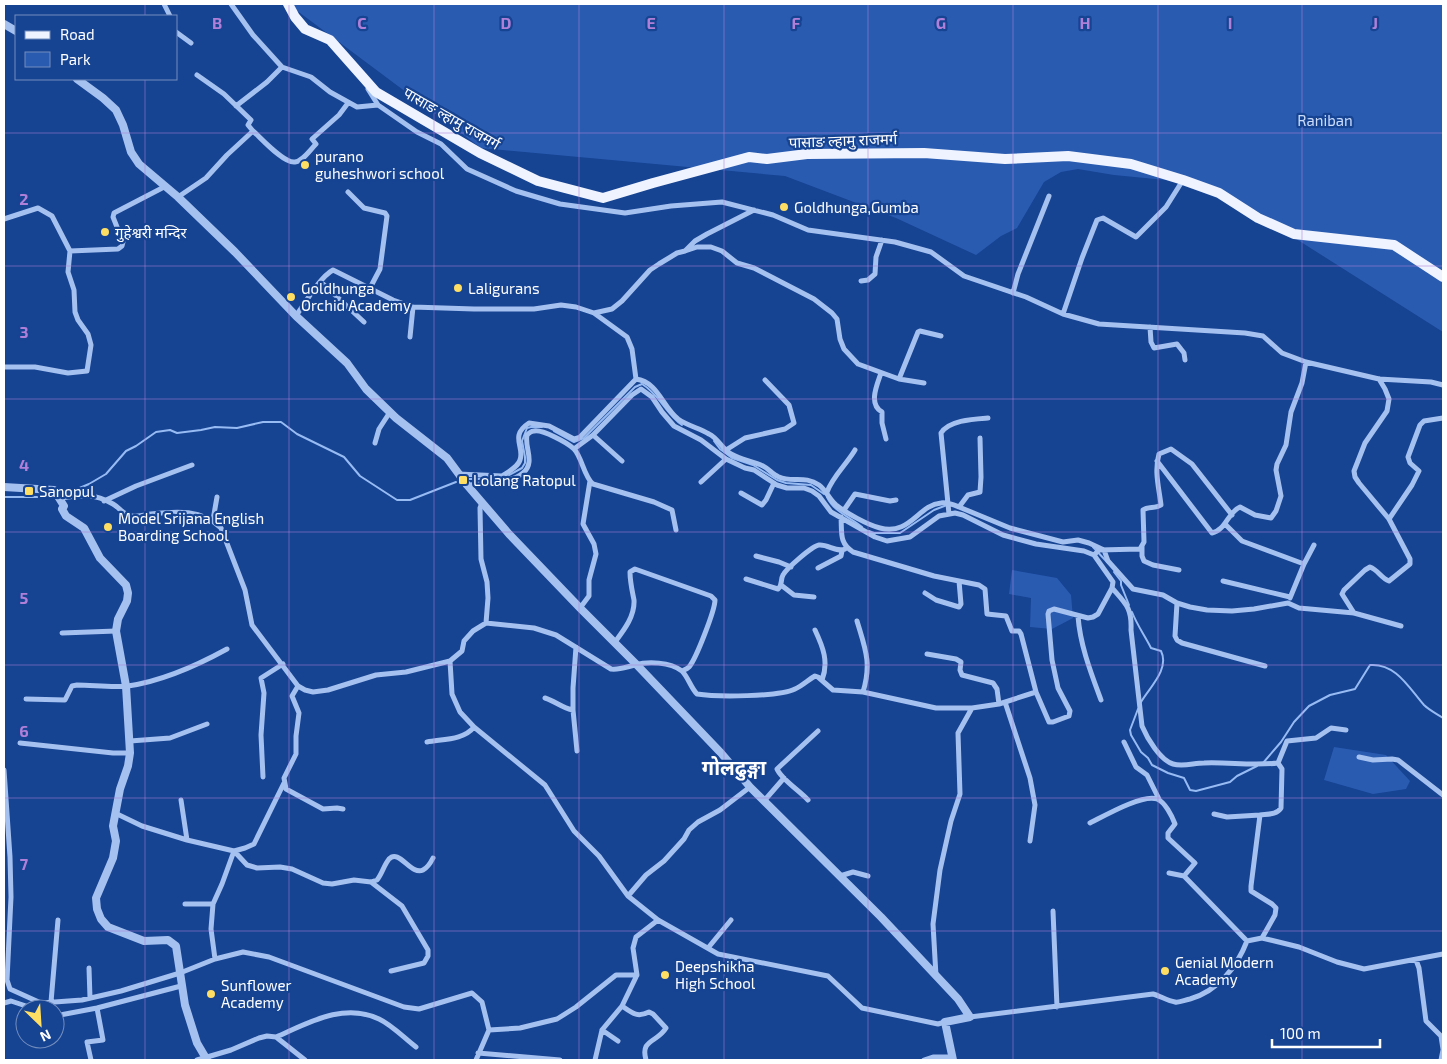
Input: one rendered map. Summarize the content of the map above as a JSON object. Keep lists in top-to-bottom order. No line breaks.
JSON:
{"streets":{"main road":["पासाङ ल्हामु राजमर्ग"]},"districts":["गोलढुङ्गा"],"parks":["Raniban"],"places":{"other":["purano guheshwori school","Goldhunga,Gumba","गुहेश्वरी मन्दिर","Laligurans","Goldhunga Orchid Academy","Model Srijana English Boarding School","Genial Modern Academy","Deepshikha High School","Sunflower Academy"],"transit":["Lolang Ratopul","Sanopul"]},"legend":["Road","Park"],"scale_bar":"100 m","north":"bottom right","grid":{"columns":["B","C","D","E","F","G","H","I","J"],"rows":["2","3","4","5","6","7"]}}
